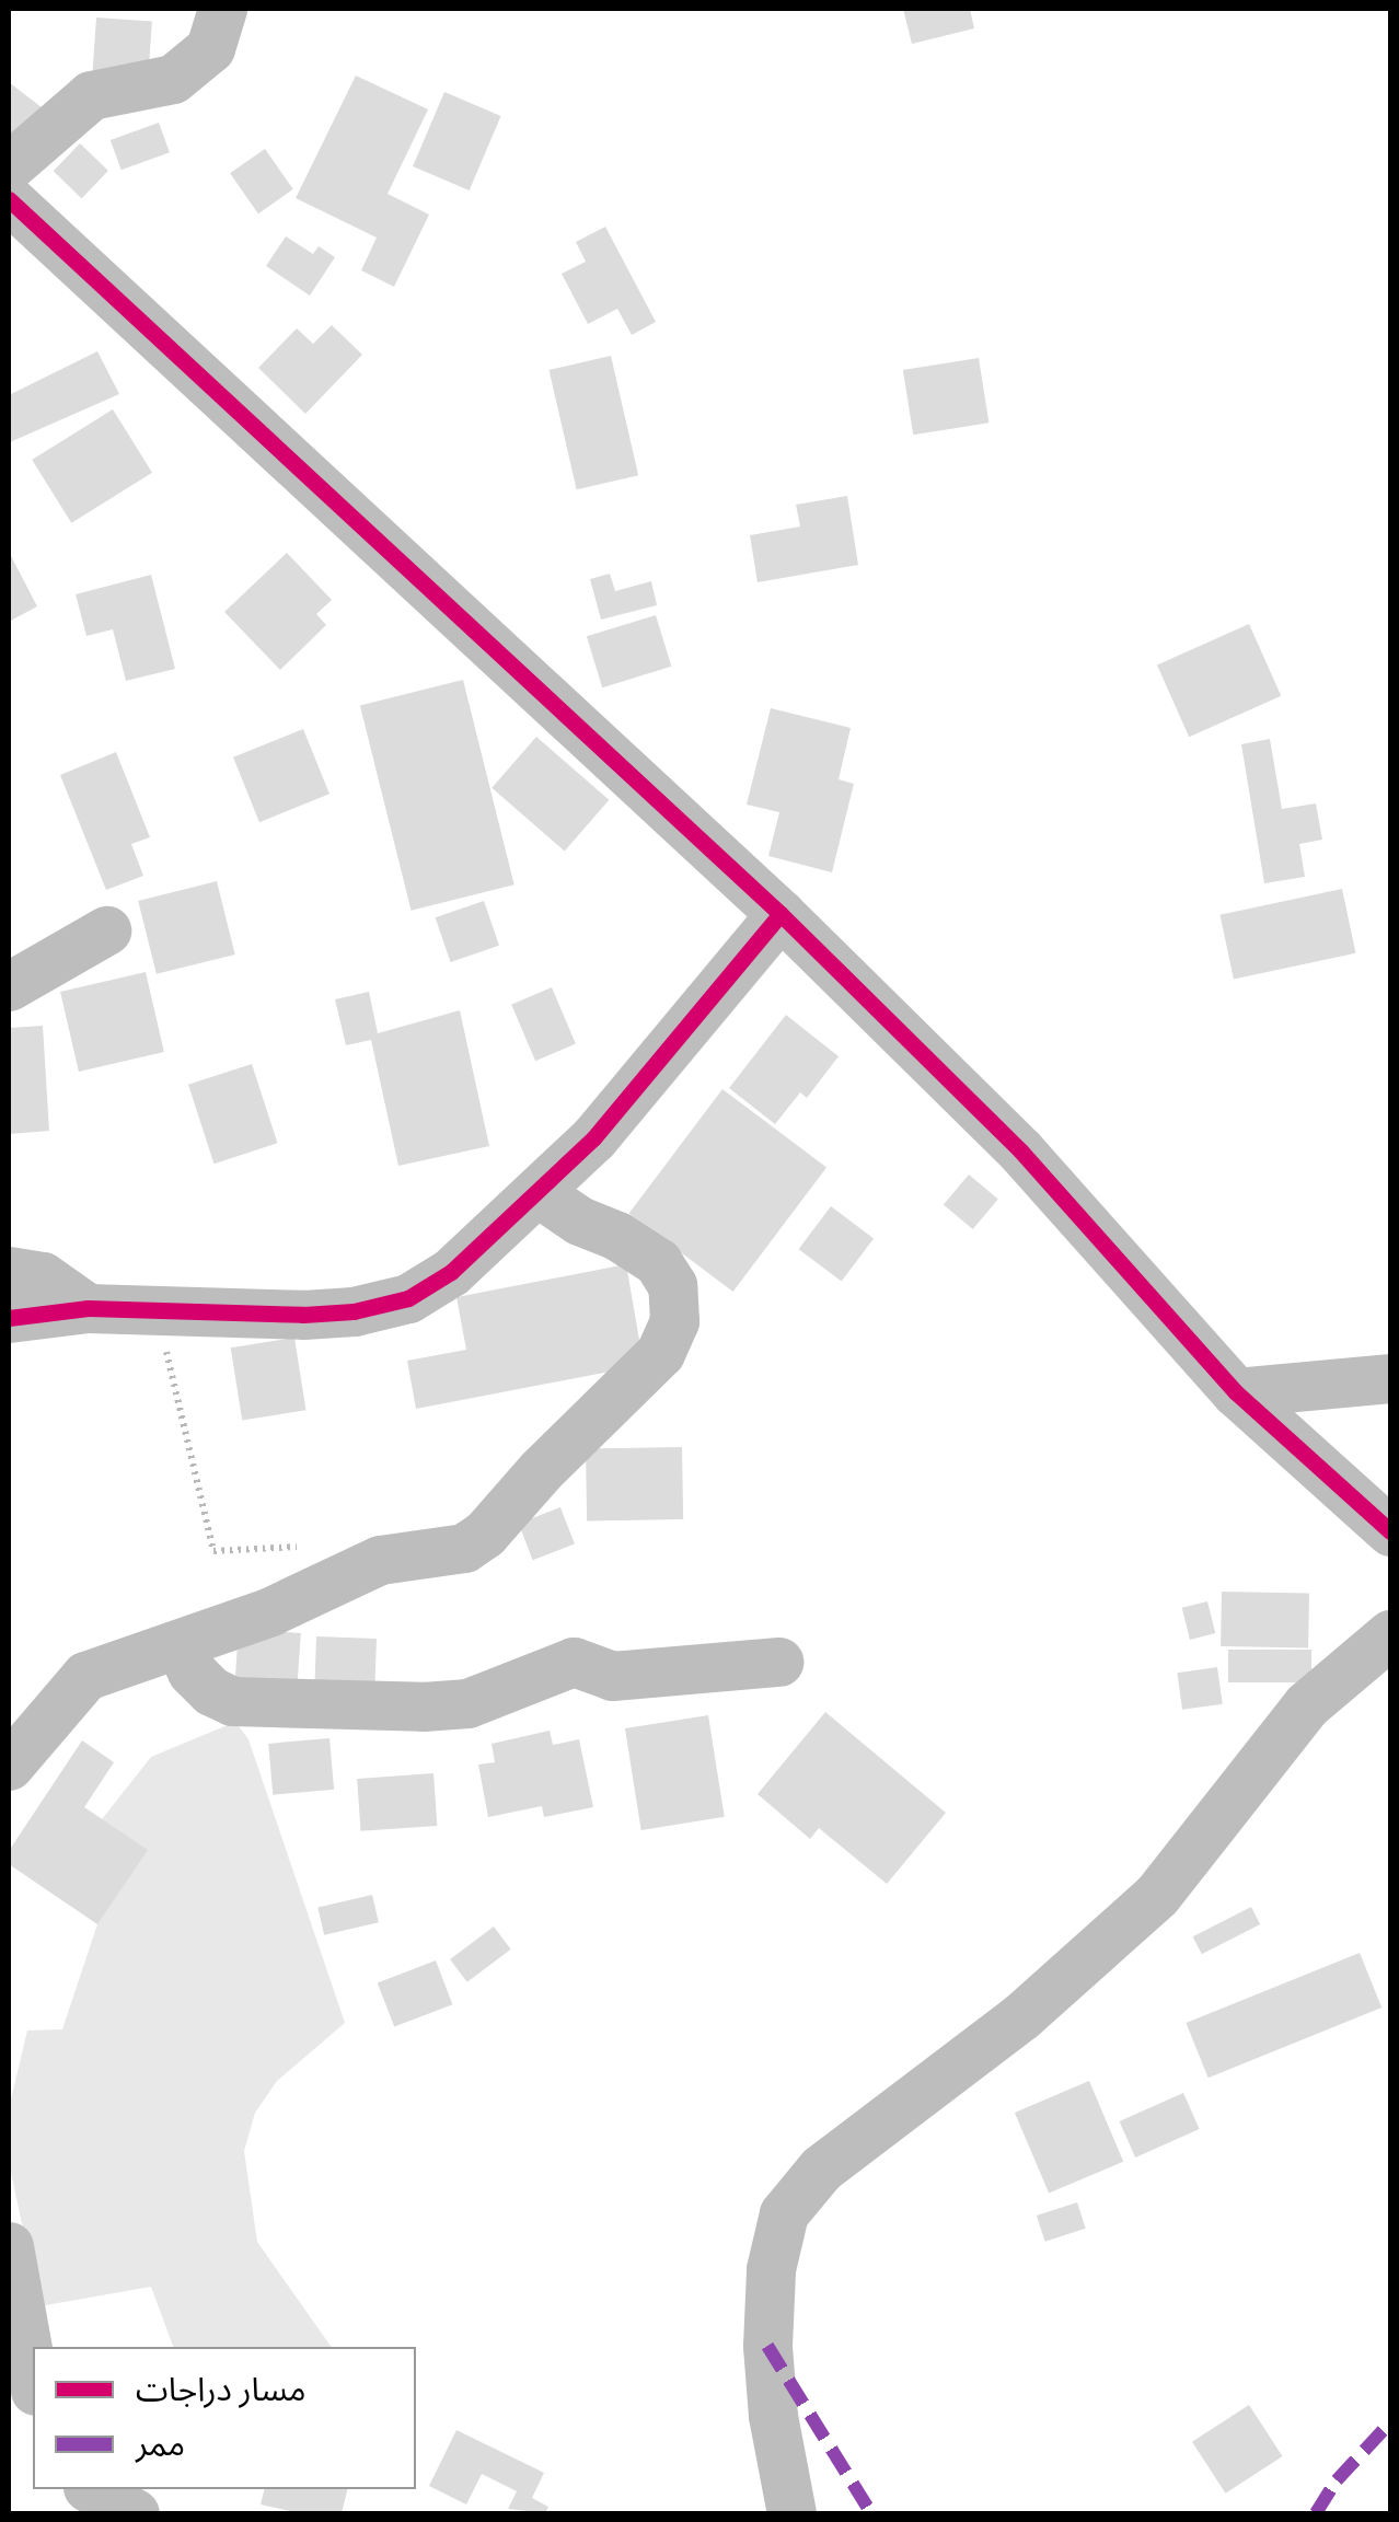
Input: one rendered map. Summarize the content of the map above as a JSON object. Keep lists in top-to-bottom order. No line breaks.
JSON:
{"legend":["مسار دراجات","ممر"]}
